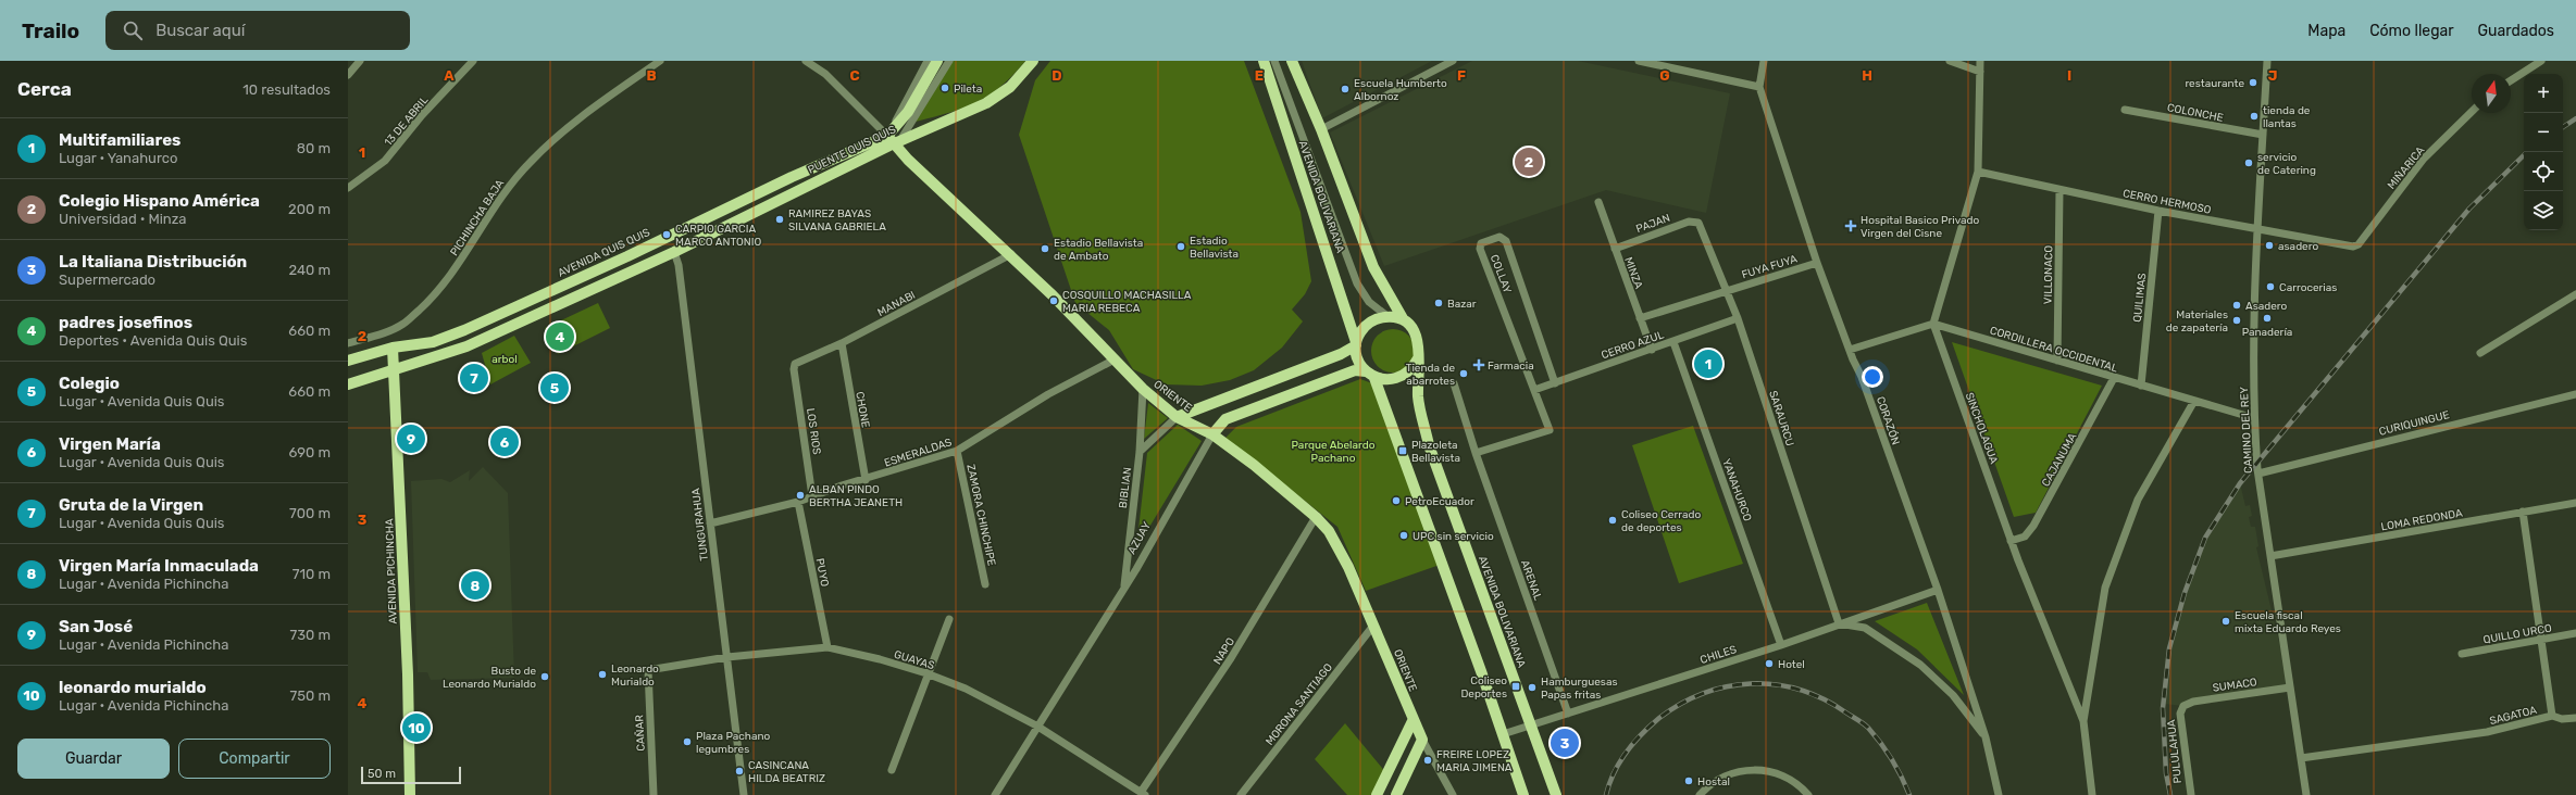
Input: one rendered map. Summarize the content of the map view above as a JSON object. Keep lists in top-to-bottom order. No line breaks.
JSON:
{"streets":{"main road":["PUENTE QUIS QUIS","AVENIDA BOLIVARIANA","AVENIDA QUIS QUIS","ORIENTE","AZUAY","AVENIDA PICHINCHA"],"street":["COLONCHE","13 DE ABRIL","MIÑARICA","CERRO HERMOSO","PICHINCHA BAJA","PAJAN","FUYA FUYA","MINZA","COLLAY","VILLONACO","QUILIMAS","MANABI","CERRO AZUL","CORDILLERA OCCIDENTAL","CHONE","SARAURCU","CORAZÓN","CURIQUINGUE","SINCHOLAGUA","CAMINO DEL REY","LOS RIOS","ESMERALDAS","CAJANUMA","BIBLIAN","YANAHURCO","ZAMORA CHINCHIPE","LOMA REDONDA","TUNGURAHUA","PUYO","ARENAL","QUILLO URCO","NAPO","CHILES","GUAYAS","SUMACO","MORONA SANTIAGO","SAGATOA","CAÑAR","PULULAHUA"]},"crossings":[["COLONCHE","CAMINO DEL REY"],["PUENTE QUIS QUIS","TUNGURAHUA"],["MIÑARICA","CERRO HERMOSO"],["AVENIDA BOLIVARIANA","AZUAY"],["AVENIDA BOLIVARIANA","CHILES"],["CERRO HERMOSO","VILLONACO"],["CERRO HERMOSO","QUILIMAS"],["CERRO HERMOSO","CAMINO DEL REY"],["PAJAN","MINZA"],["PAJAN","SARAURCU"],["AVENIDA QUIS QUIS","ORIENTE"],["AVENIDA QUIS QUIS","AVENIDA PICHINCHA"],["FUYA FUYA","CERRO AZUL"],["FUYA FUYA","SARAURCU"],["FUYA FUYA","CORAZÓN"],["MINZA","CERRO AZUL"],["COLLAY","CERRO AZUL"],["COLLAY","ARENAL"],["VILLONACO","CORDILLERA OCCIDENTAL"],["QUILIMAS","CORDILLERA OCCIDENTAL"],["MANABI","ORIENTE"],["MANABI","CHONE"],["MANABI","LOS RIOS"],["CERRO AZUL","SARAURCU"],["CERRO AZUL","YANAHURCO"],["CORDILLERA OCCIDENTAL","SINCHOLAGUA"],["CORDILLERA OCCIDENTAL","CAMINO DEL REY"],["CORDILLERA OCCIDENTAL","CAJANUMA"],["ORIENTE","ESMERALDAS"],["ORIENTE","BIBLIAN"],["ORIENTE","AZUAY"],["ORIENTE","NAPO"],["ORIENTE","MORONA SANTIAGO"],["CHONE","ESMERALDAS"],["SARAURCU","CORAZÓN"],["SARAURCU","CHILES"],["CORAZÓN","CHILES"],["CURIQUINGUE","CAMINO DEL REY"],["SINCHOLAGUA","CAJANUMA"],["CAMINO DEL REY","LOMA REDONDA"],["CAMINO DEL REY","SUMACO"],["CAMINO DEL REY","SAGATOA"],["LOS RIOS","ESMERALDAS"],["ESMERALDAS","ZAMORA CHINCHIPE"],["ESMERALDAS","TUNGURAHUA"],["ESMERALDAS","PUYO"],["BIBLIAN","AZUAY"],["YANAHURCO","CHILES"],["LOMA REDONDA","SAGATOA"],["TUNGURAHUA","GUAYAS"],["AZUAY","GUAYAS"],["PUYO","GUAYAS"],["ARENAL","CHILES"],["QUILLO URCO","SAGATOA"],["NAPO","GUAYAS"],["GUAYAS","CAÑAR"],["SUMACO","PULULAHUA"]],"parks":["arbol","Parque Abelardo Pachano"],"places":{"other":["restaurante","Pileta","Escuela Humberto Albornoz","tienda de llantas","servicio de Catering","RAMIREZ BAYAS SILVANA GABRIELA","CARPIO GARCIA MARCO ANTONIO","asadero","Estadio Bellavista","Estadio Bellavista de Ambato","Carrocerias","COSQUILLO MACHASILLA MARIA REBECA","Bazar","Asadero","Panadería","Materiales de zapatería","Tienda de abarrotes","ALBAN PINDO BERTHA JEANETH","PetroEcuador","Coliseo Cerrado de deportes","UPC sin servicio","Escuela fiscal mixta Eduardo Reyes","Hotel","Leonardo Murialdo","Busto de Leonardo Murialdo","Hamburguesas Papas fritas","Plaza Pachano legumbres","FREIRE LOPEZ MARIA JIMENA","CASINCANA HILDA BEATRIZ","Hostal"],"health":["Hospital Basico Privado Virgen del Cisne","Farmacia"],"transit":["Plazoleta Bellavista","Coliseo Deportes"]},"scale_bar":"50 m","north":"top","page":{"header":"Trailo","search":"Buscar aquí","nav":["Mapa","Cómo llegar","Guardados"],"heading":["Cerca","10 resultados"],"map_buttons":["+","−"],"list":[{"mark":"1","name":"Multifamiliares","note":"Lugar · Yanahurco","value":"80 m"},{"mark":"2","name":"Colegio Hispano América","note":"Universidad · Minza","value":"200 m"},{"mark":"3","name":"La Italiana Distribución","note":"Supermercado","value":"240 m"},{"mark":"4","name":"padres josefinos","note":"Deportes · Avenida Quis Quis","value":"660 m"},{"mark":"5","name":"Colegio","note":"Lugar · Avenida Quis Quis","value":"660 m"},{"mark":"6","name":"Virgen María","note":"Lugar · Avenida Quis Quis","value":"690 m"},{"mark":"7","name":"Gruta de la Virgen","note":"Lugar · Avenida Quis Quis","value":"700 m"},{"mark":"8","name":"Virgen María Inmaculada","note":"Lugar · Avenida Pichincha","value":"710 m"},{"mark":"9","name":"San José","note":"Lugar · Avenida Pichincha","value":"730 m"},{"mark":"10","name":"leonardo murialdo","note":"Lugar · Avenida Pichincha","value":"750 m"}],"pins":["2","4","1","7","5","9","6","8","10","3"],"buttons":["Guardar","Compartir"],"scale":"50 m"},"grid":{"columns":["A","B","C","D","E","F","G","H","I","J"],"rows":["1","2","3","4"]}}
